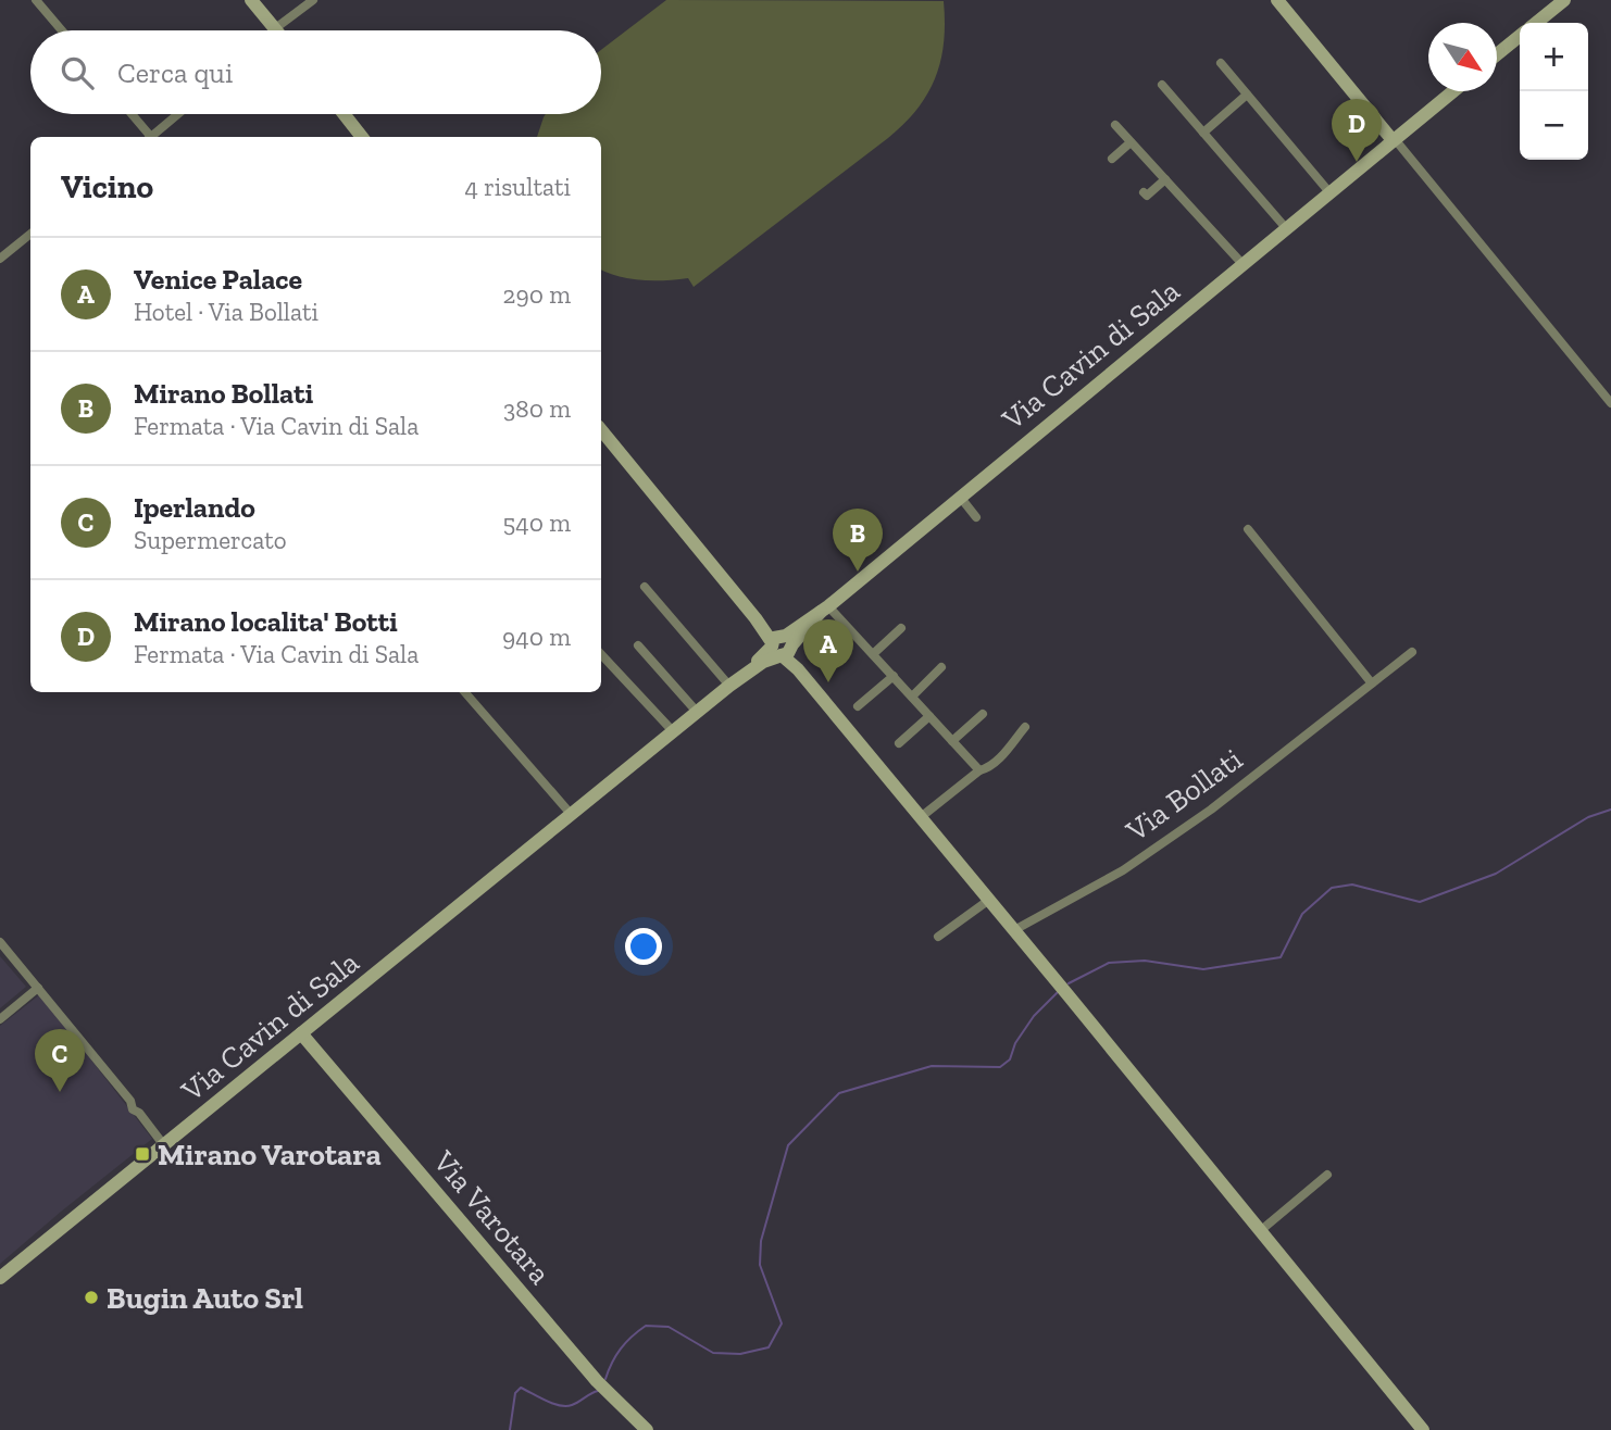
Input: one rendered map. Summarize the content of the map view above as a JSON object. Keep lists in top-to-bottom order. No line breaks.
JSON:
{"streets":{"main road":["Via Cavin di Sala","Via Varotara"],"street":["Via Bollati"]},"crossings":[["Via Cavin di Sala","Via Varotara"]],"places":{"transit":["Mirano Varotara"],"other":["Bugin Auto Srl"]},"north":"bottom right","page":{"map_buttons":["+","−"],"search":"Cerca qui","pins":["D","B","A","C"],"heading":["Vicino","4 risultati"],"list":[{"mark":"A","name":"Venice Palace","note":"Hotel · Via Bollati","value":"290 m"},{"mark":"B","name":"Mirano Bollati","note":"Fermata · Via Cavin di Sala","value":"380 m"},{"mark":"C","name":"Iperlando","note":"Supermercato","value":"540 m"},{"mark":"D","name":"Mirano localita' Botti","note":"Fermata · Via Cavin di Sala","value":"940 m"}]}}
